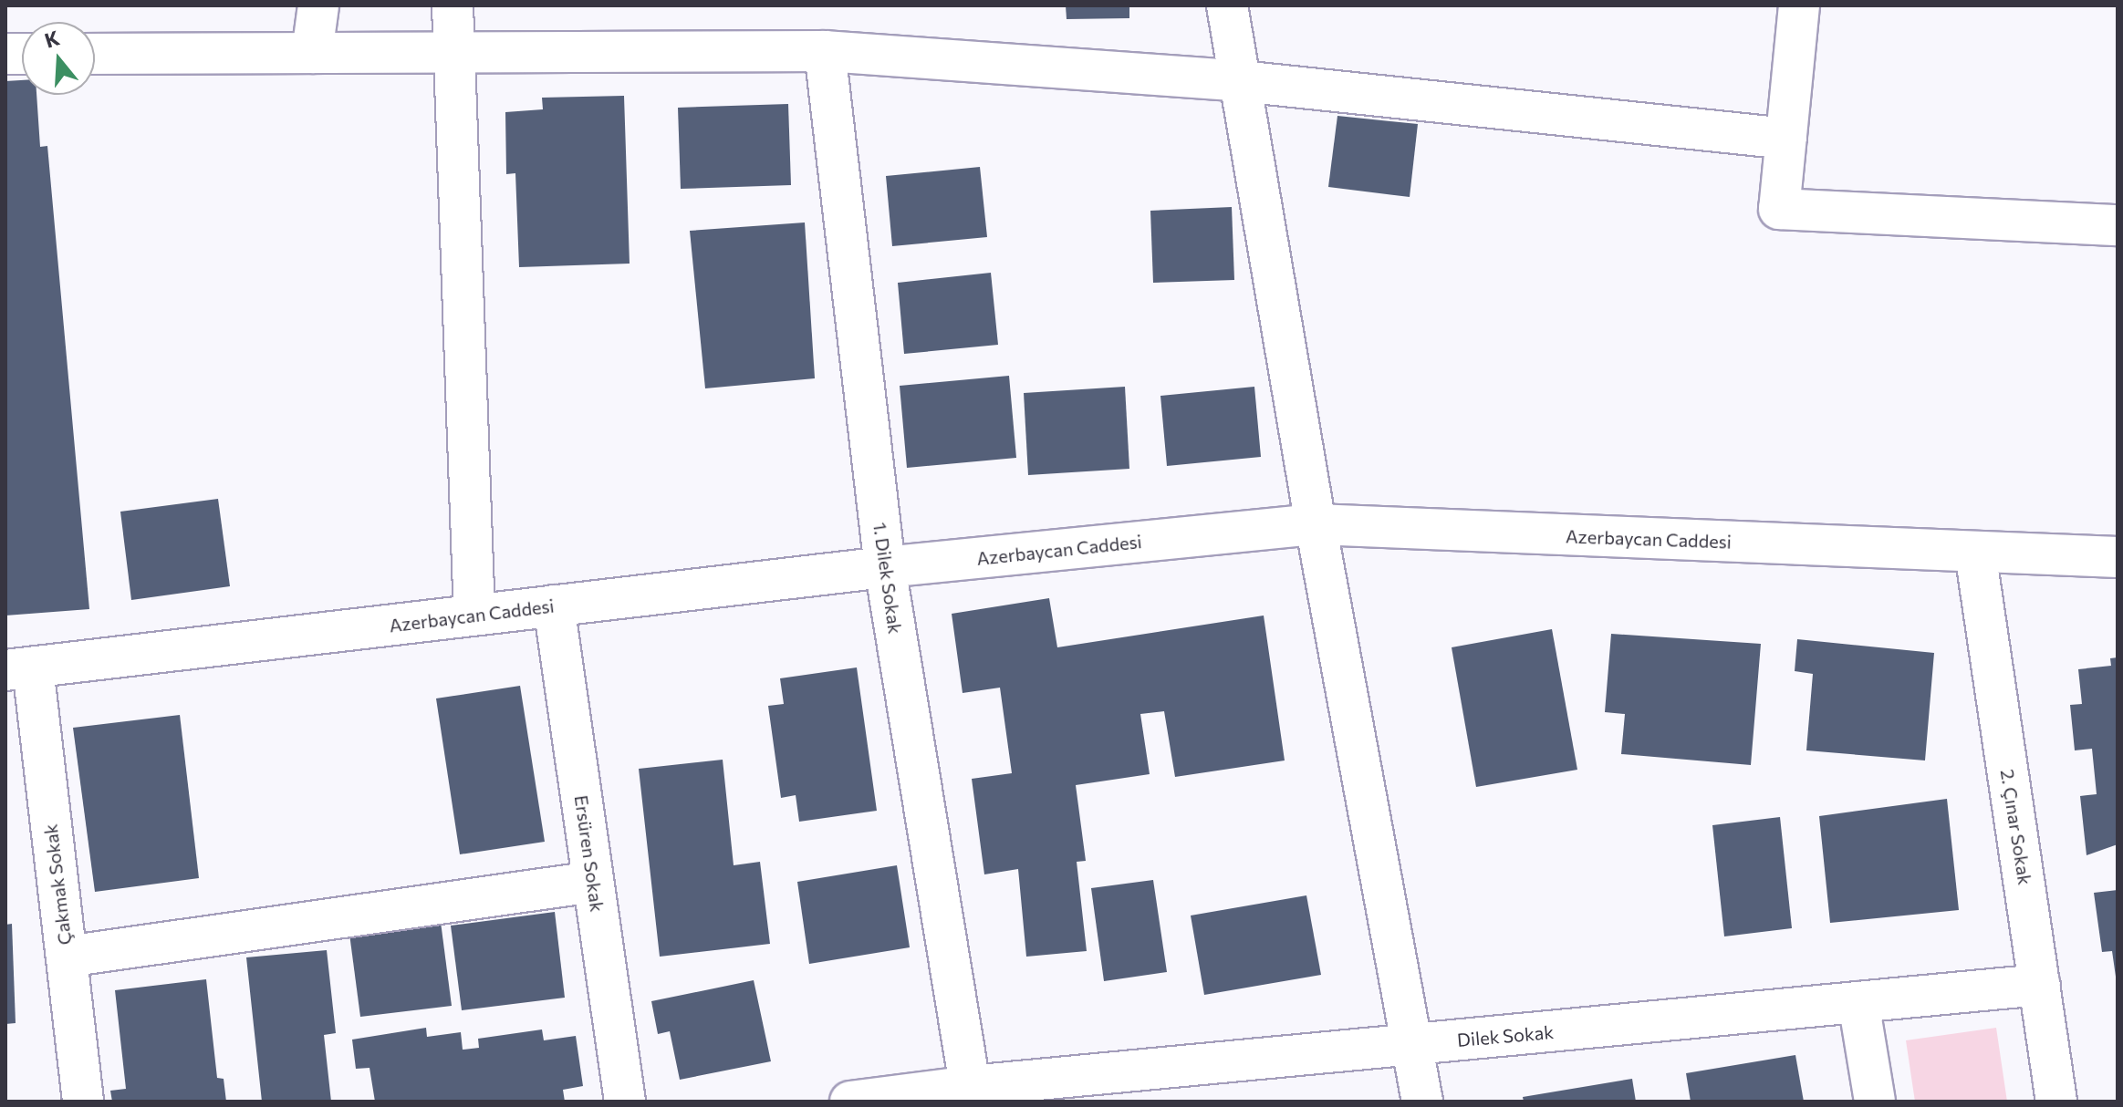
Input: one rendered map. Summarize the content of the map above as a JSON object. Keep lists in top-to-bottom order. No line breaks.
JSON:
{"streets":{"street":["Azerbaycan Caddesi","1. Dilek Sokak","2. Çınar Sokak","Ersüren Sokak","Çakmak Sokak","Dilek Sokak"]},"crossings":[["Azerbaycan Caddesi","1. Dilek Sokak"],["Azerbaycan Caddesi","2. Çınar Sokak"],["Azerbaycan Caddesi","Ersüren Sokak"],["Azerbaycan Caddesi","Çakmak Sokak"],["1. Dilek Sokak","Dilek Sokak"],["2. Çınar Sokak","Dilek Sokak"]],"north":"top"}
